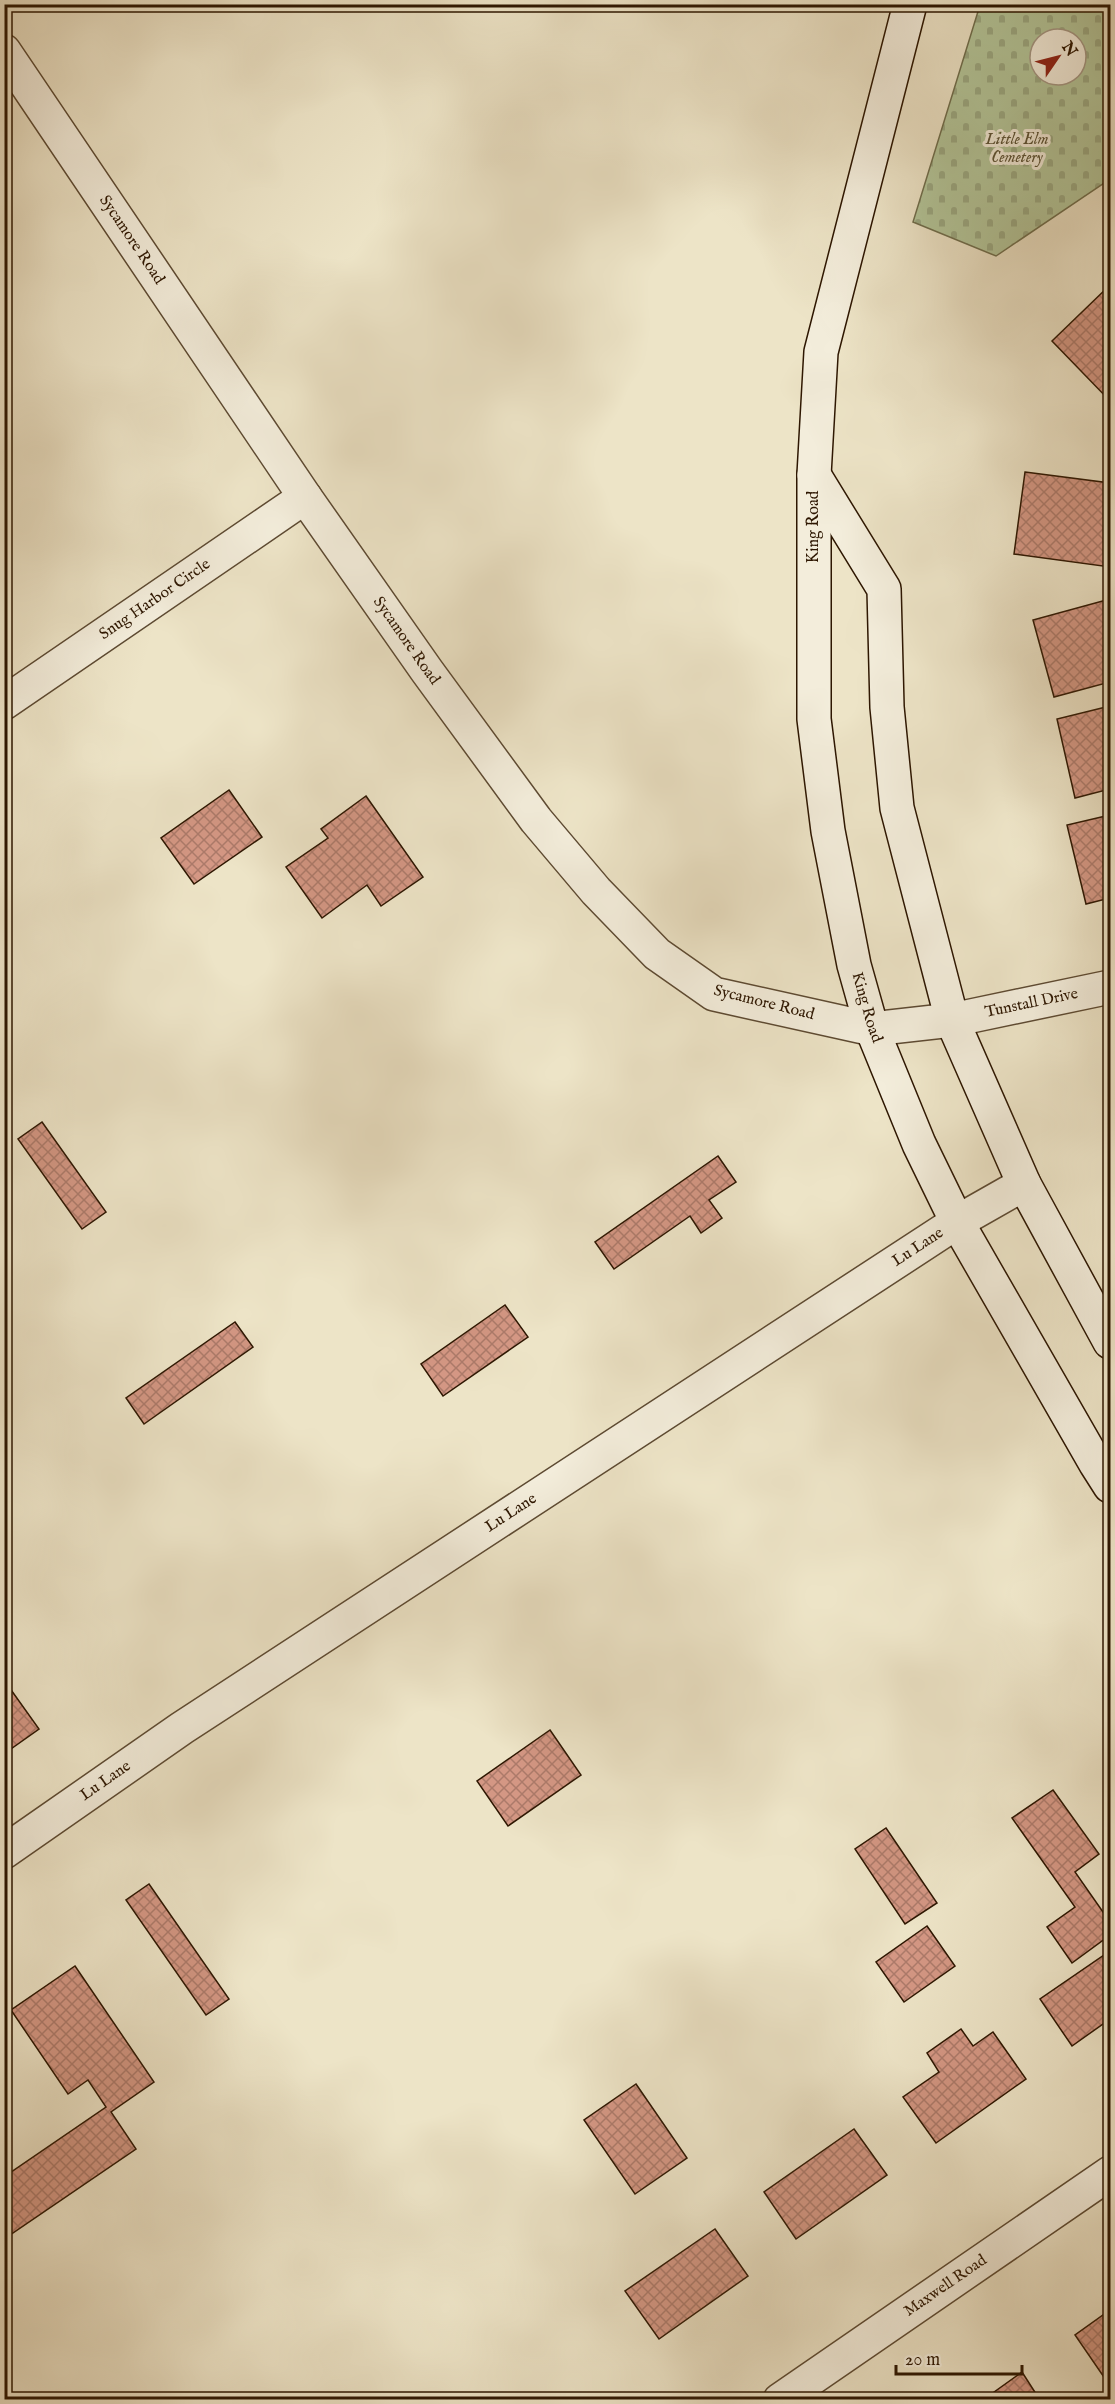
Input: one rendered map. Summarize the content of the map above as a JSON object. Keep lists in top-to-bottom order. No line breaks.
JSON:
{"streets":{"street":["Sycamore Road","King Road","Snug Harbor Circle","Tunstall Drive","Lu Lane","Maxwell Road"]},"crossings":[["Sycamore Road","King Road"],["Sycamore Road","Snug Harbor Circle"],["Sycamore Road","Tunstall Drive"],["King Road","Tunstall Drive"],["King Road","Lu Lane"]],"parks":["Little Elm Cemetery"],"scale_bar":"20 m","north":"top right"}
